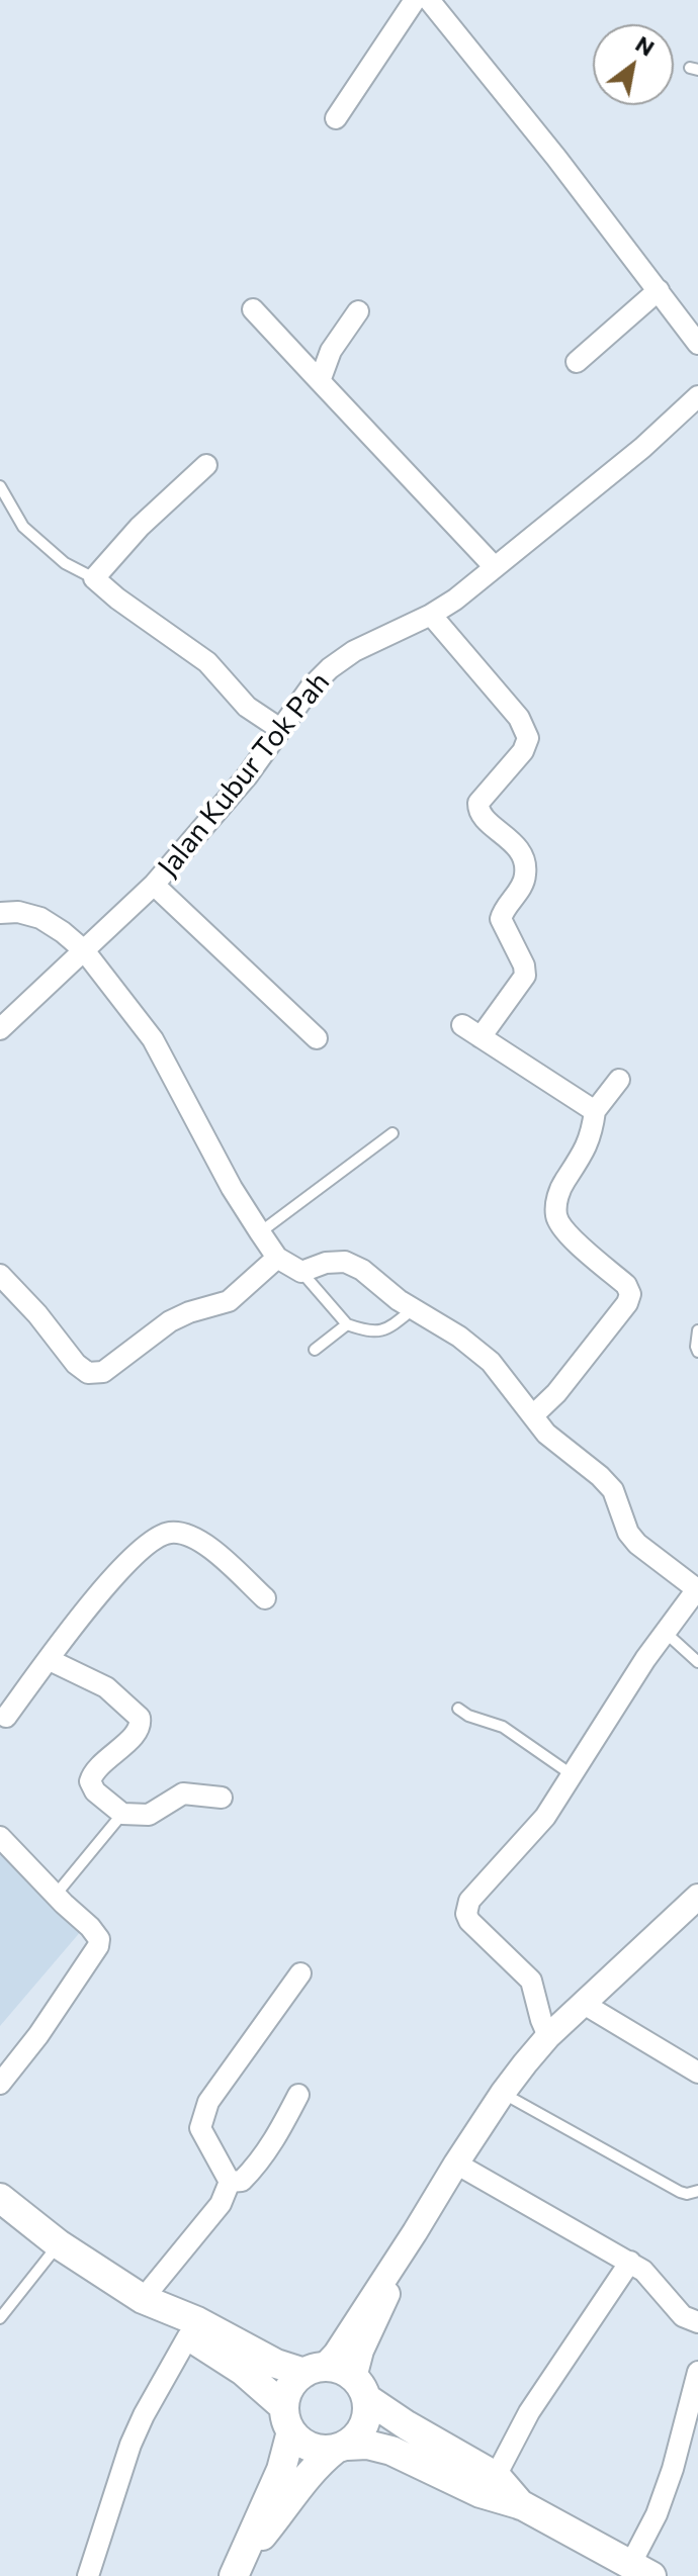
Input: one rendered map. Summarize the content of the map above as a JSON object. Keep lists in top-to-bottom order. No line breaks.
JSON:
{"streets":{"street":["Jalan Kubur Tok Pah"]},"north":"top right"}
